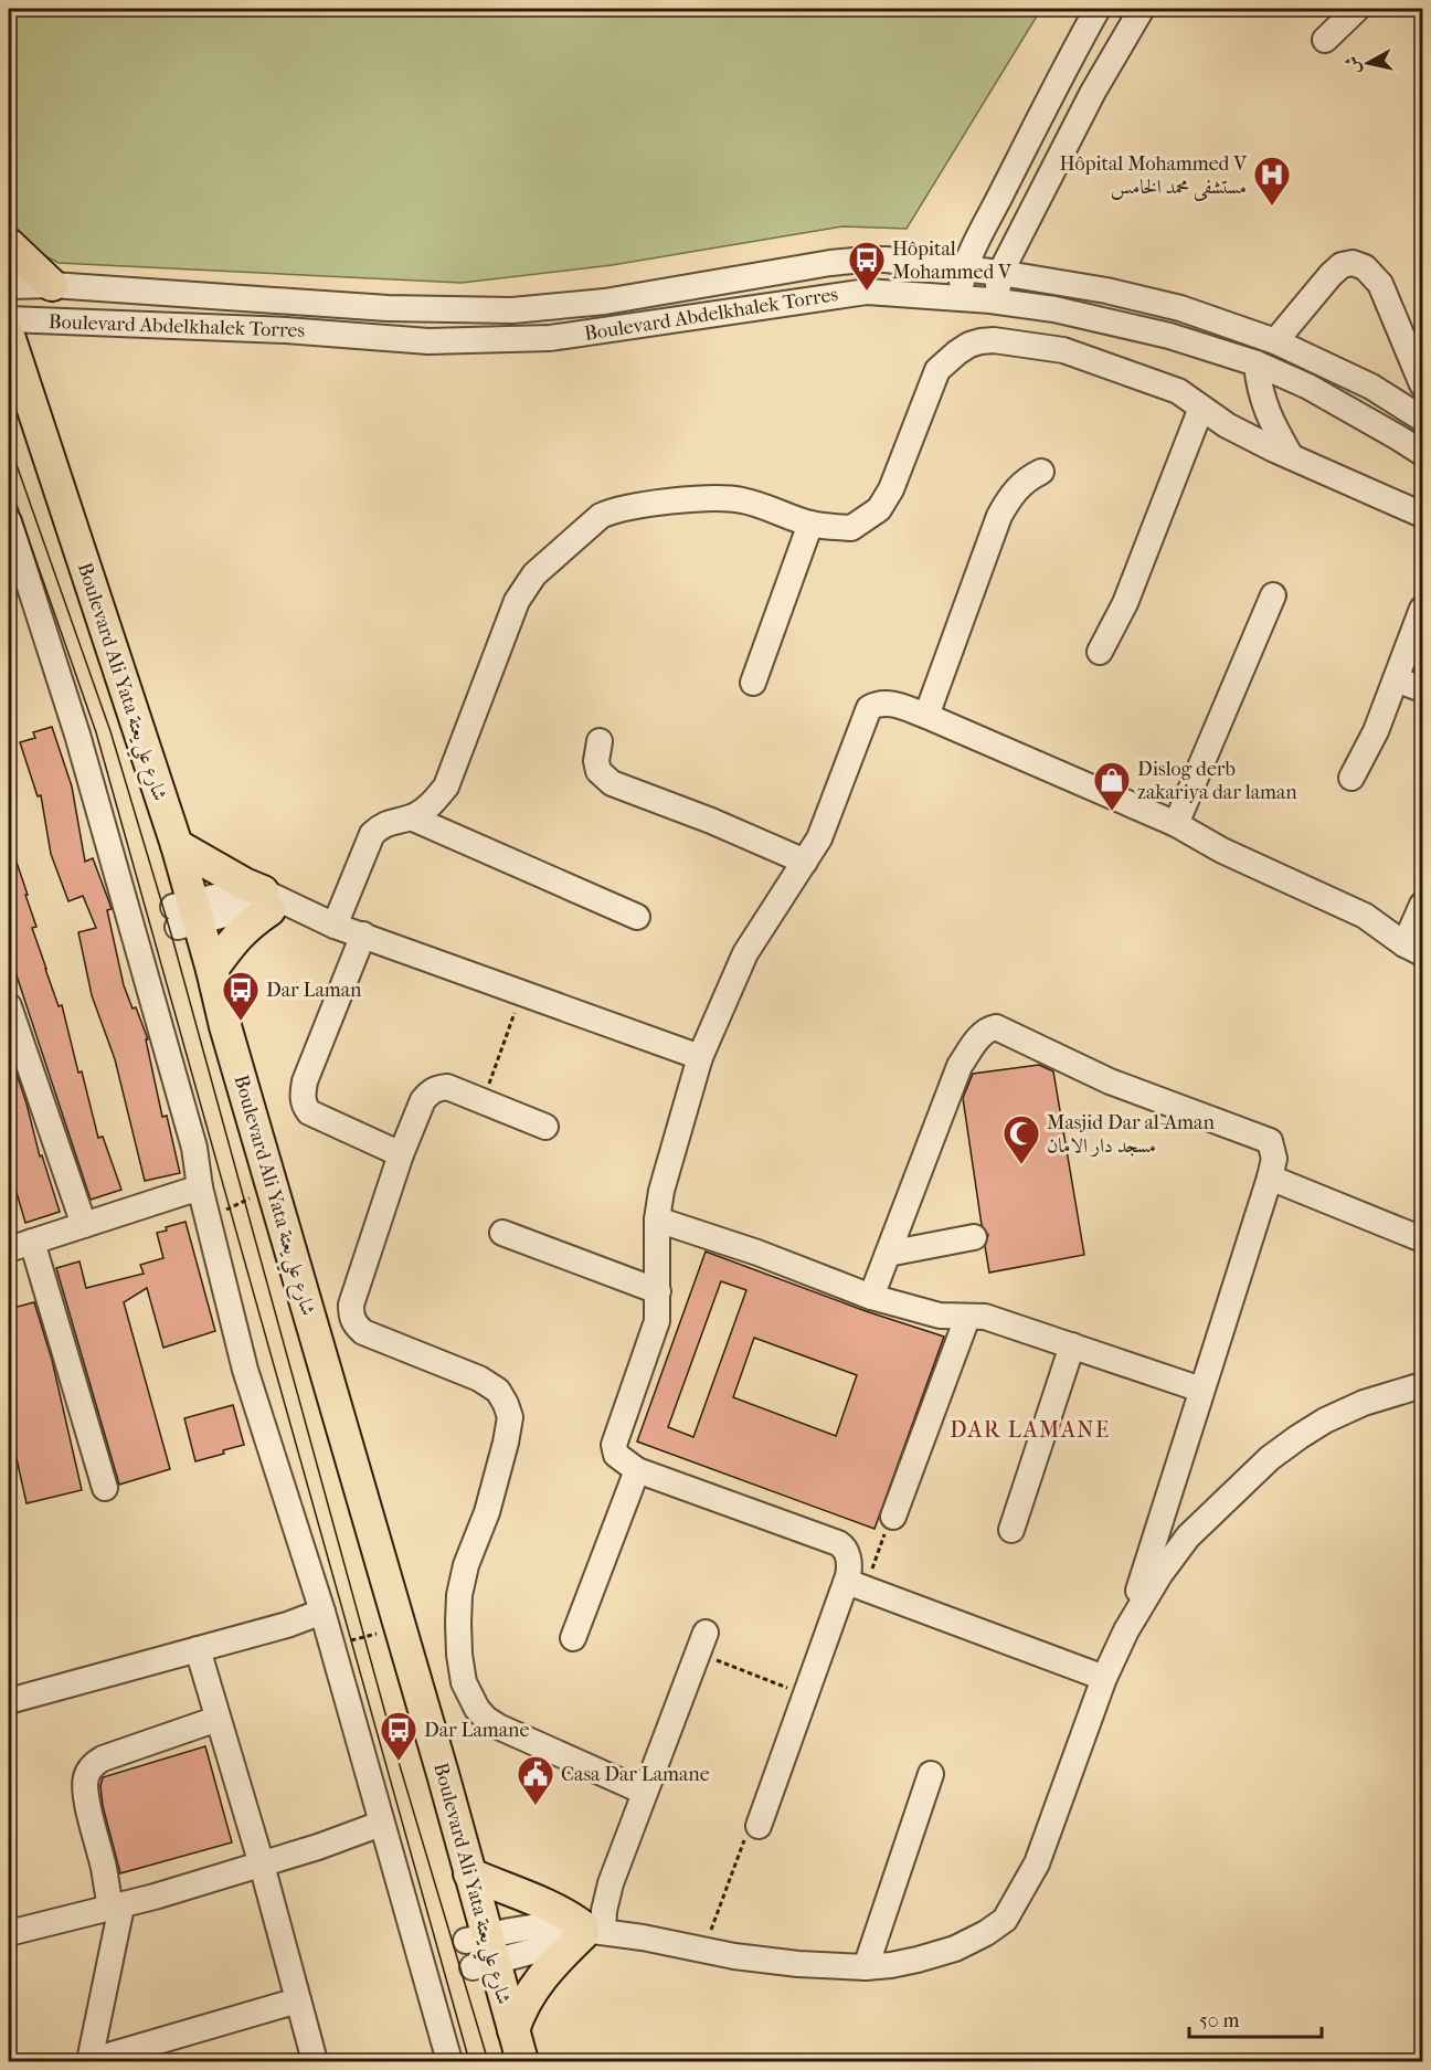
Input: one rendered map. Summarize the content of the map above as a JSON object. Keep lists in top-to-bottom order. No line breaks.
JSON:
{"streets":{"main road":["Boulevard Ali Yata شارع علي يعتة"],"street":["Boulevard Abdelkhalek Torres"]},"districts":["DAR LAMANE"],"places":{"hospital":["Hôpital Mohammed V مستشفى محمد الخامس"],"bus stop":["Hôpital Mohammed V","Dar Laman","Dar Lamane"],"shop":["Dislog derb zakariya dar laman"],"mosque":["Masjid Dar al-Aman مسجد دار الامان"],"public building":["Casa Dar Lamane"]},"scale_bar":"50 m","north":"left"}
